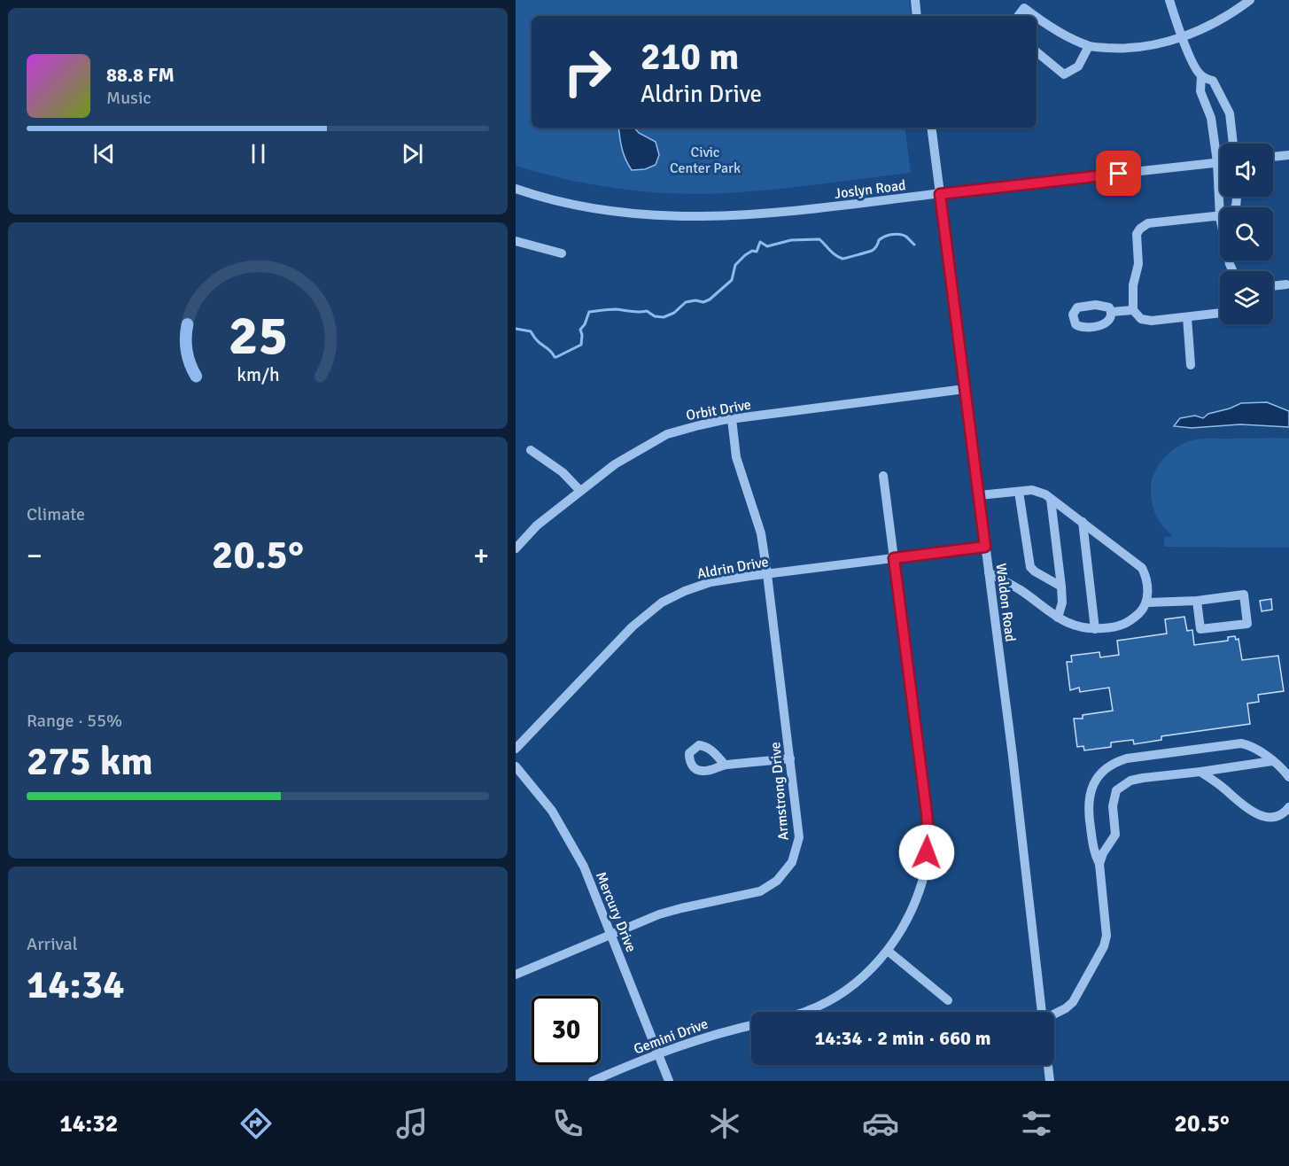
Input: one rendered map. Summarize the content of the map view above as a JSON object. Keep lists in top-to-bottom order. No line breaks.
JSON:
{"streets":{"street":["Joslyn Road","Orbit Drive","Aldrin Drive","Waldon Road","Armstrong Drive","Mercury Drive","Gemini Drive"]},"crossings":[["Joslyn Road","Waldon Road"],["Orbit Drive","Waldon Road"],["Orbit Drive","Armstrong Drive"],["Aldrin Drive","Waldon Road"],["Aldrin Drive","Armstrong Drive"],["Armstrong Drive","Mercury Drive"],["Mercury Drive","Gemini Drive"]],"parks":["Civic Center Park"],"page":{"turn":["210 m","Aldrin Drive"],"song":["88.8 FM","Music"],"tile":["Climate",["Range · 55%","275 km"],["Arrival","14:34"]],"heat":["−","20.5°","+"],"limit":"30","trip":"14:34 · 2 min · 660 m","tabs":["14:32","20.5°"],"gauge":["25","km/h"]}}
